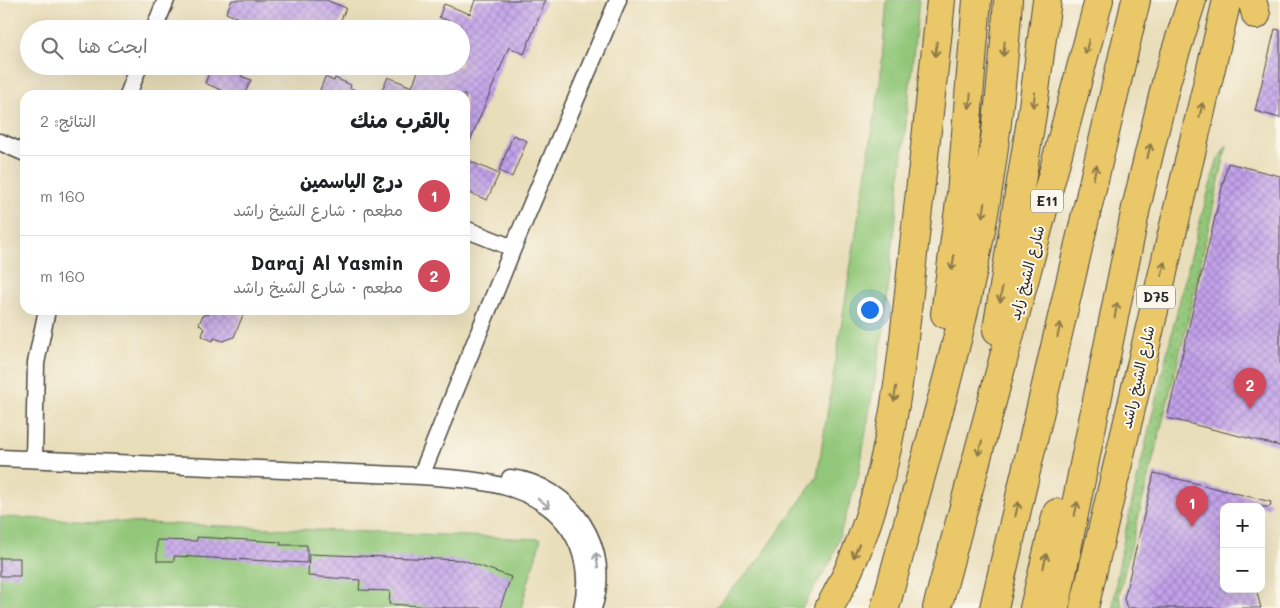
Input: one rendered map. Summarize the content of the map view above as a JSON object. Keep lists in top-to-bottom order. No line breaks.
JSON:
{"streets":{"highway":["E11","شارع الشيخ زايد","D75","شارع الشيخ راشد"]},"crossings":[["E11","شارع الشيخ زايد"]],"page":{"search":"ابحث هنا","heading":["بالقرب منك","النتائج: 2"],"list":[{"mark":"1","name":"درج الياسمين","note":"مطعم · شارع الشيخ راشد","value":"160 m"},{"mark":"2","name":"Daraj Al Yasmin","note":"مطعم · شارع الشيخ راشد","value":"160 m"}],"pins":["2","1"],"map_buttons":["+","−"]}}
